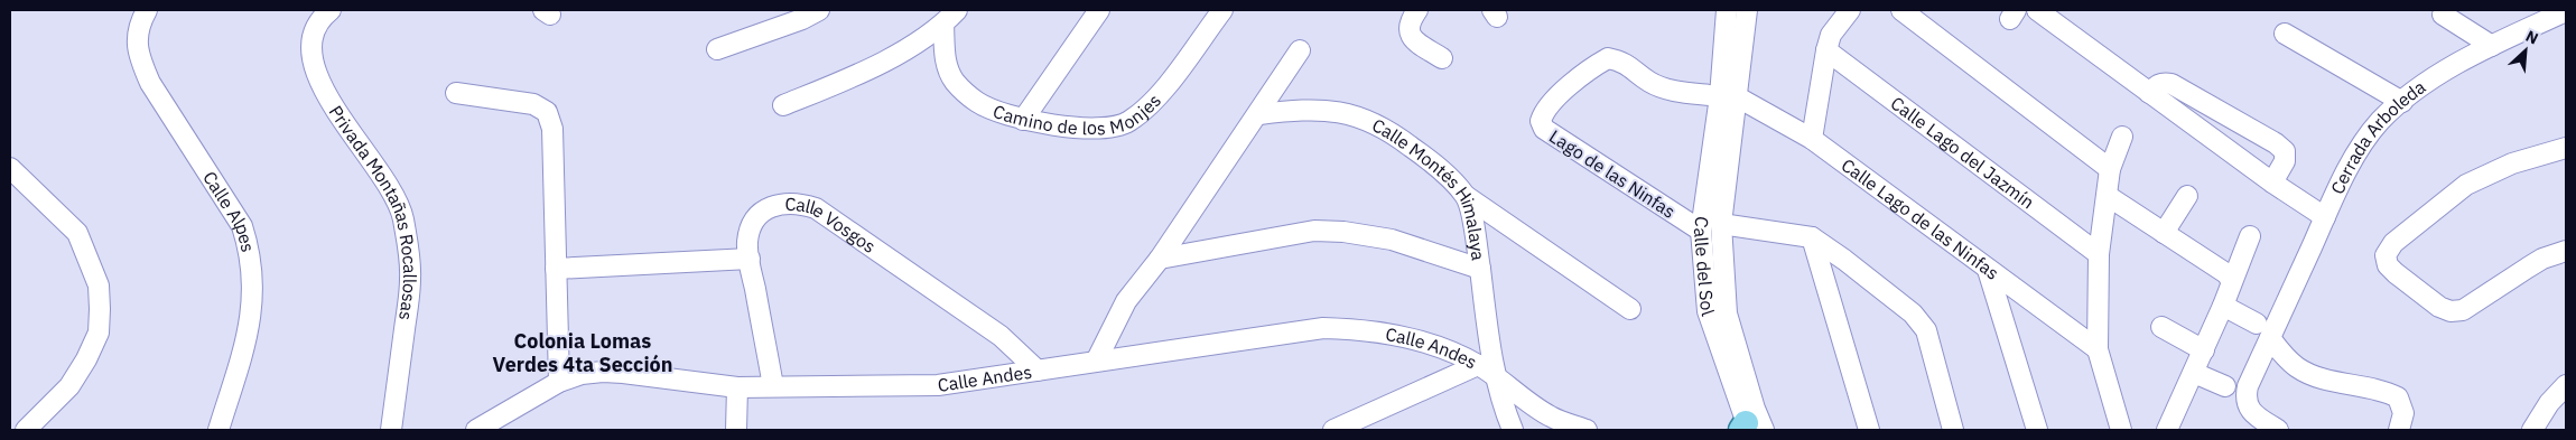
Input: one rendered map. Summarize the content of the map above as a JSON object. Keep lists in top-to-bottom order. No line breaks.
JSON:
{"streets":{"street":["Camino de los Monjes","Cerrada Arboleda","Calle Lago del Jazmín","Lago de las Ninfas","Calle Montés Himalaya","Calle Alpes","Privada Montañas Rocallosas","Calle Lago de las Ninfas","Calle Vosgos","Calle del Sol","Calle Andes"]},"crossings":[["Lago de las Ninfas","Calle Lago de las Ninfas"],["Lago de las Ninfas","Calle del Sol"],["Calle Montés Himalaya","Calle Andes"],["Calle Lago de las Ninfas","Calle del Sol"],["Calle Vosgos","Calle Andes"]],"districts":["Colonia Lomas Verdes 4ta Sección"],"north":"top right"}
